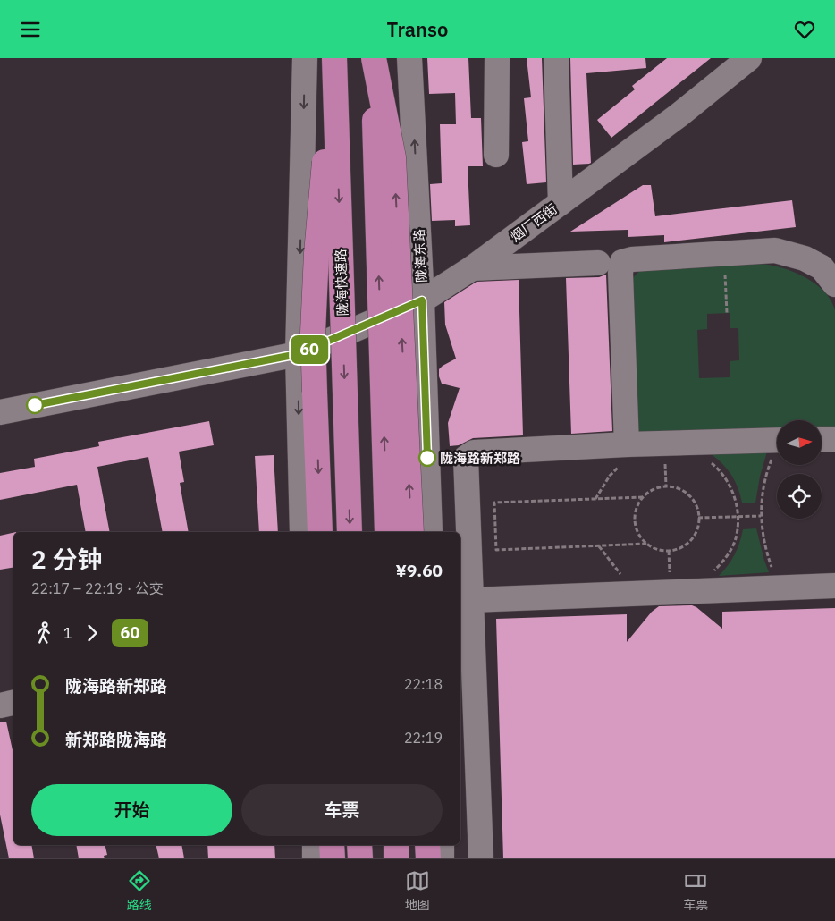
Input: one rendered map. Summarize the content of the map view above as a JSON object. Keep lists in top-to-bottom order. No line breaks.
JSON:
{"streets":{"highway":["陇海快速路"],"street":["烟厂西街","陇海东路"]},"crossings":[["烟厂西街","陇海东路"]],"places":["陇海路新郑路"],"lines":["bus line 60"],"north":"right","page":{"header":"Transo","on_map":"60","heading":["2 分钟","22:17 – 22:19 · 公交","¥9.60"],"legs":["1","60"],"list":[{"name":"陇海路新郑路","value":"22:18"},{"name":"新郑路陇海路","value":"22:19"}],"buttons":["开始","车票"],"tabs":["路线","地图","车票"]}}
